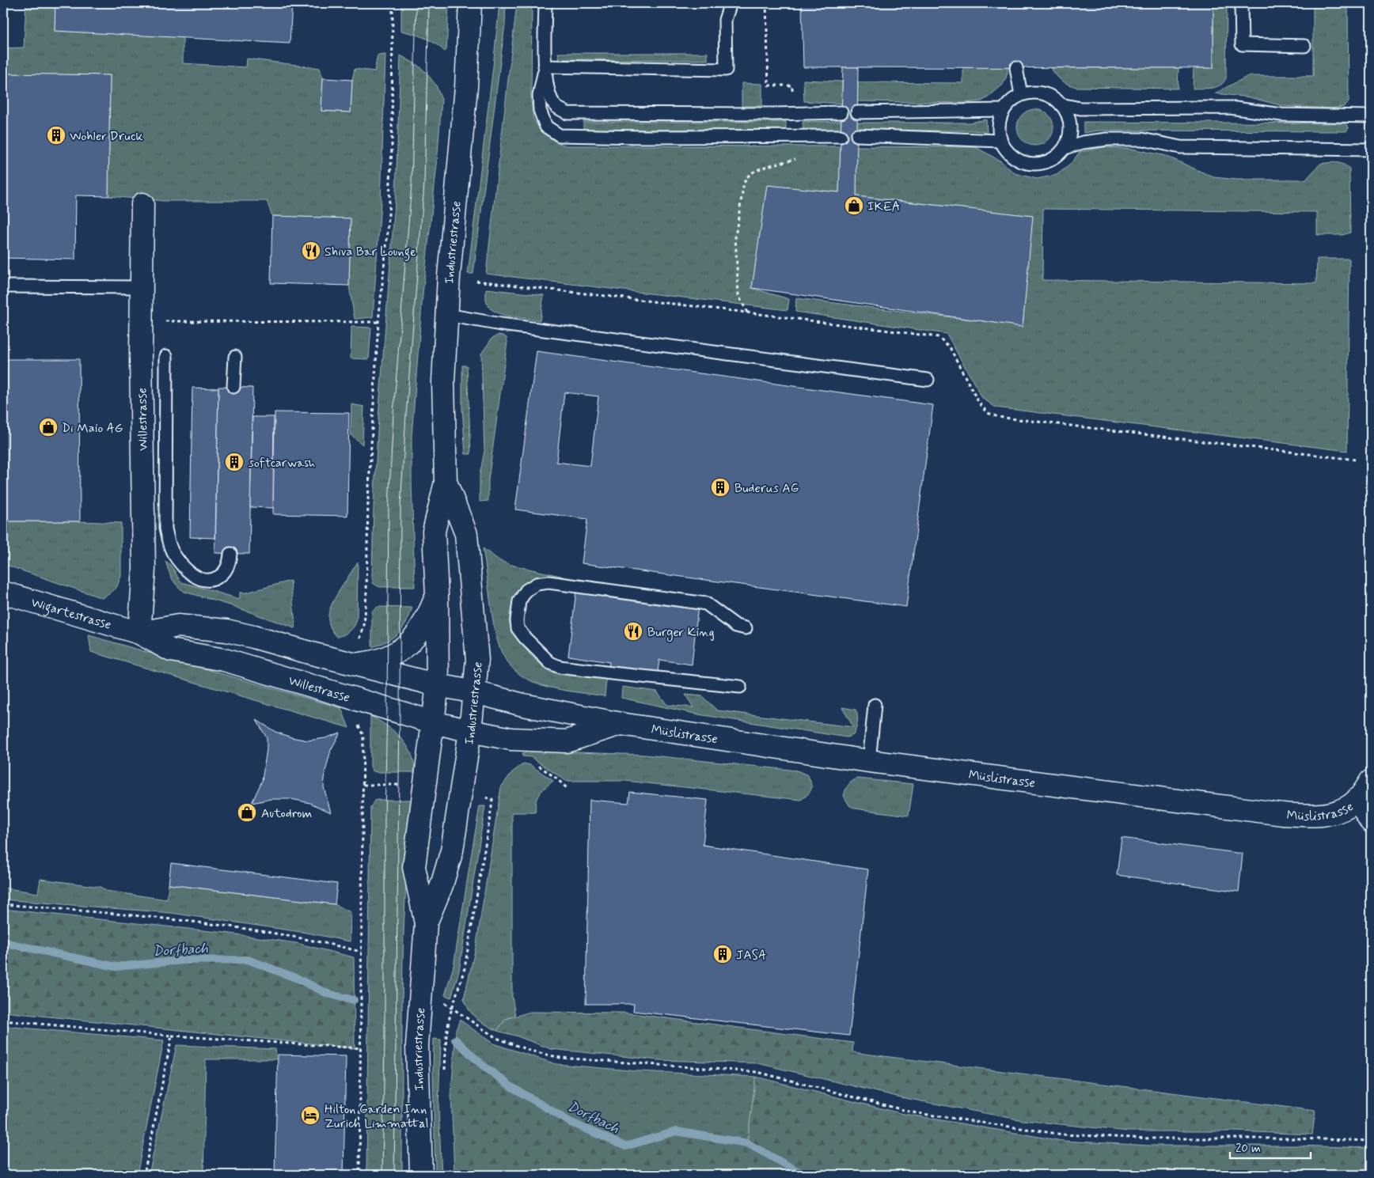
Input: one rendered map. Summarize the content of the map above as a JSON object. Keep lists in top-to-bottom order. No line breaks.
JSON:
{"streets":{"street":["Industriestrasse","Willestrasse","Wigartestrasse","Müslistrasse"]},"crossings":[["Industriestrasse","Willestrasse"],["Industriestrasse","Müslistrasse"],["Willestrasse","Wigartestrasse"],["Willestrasse","Müslistrasse"]],"water":["Dorfbach"],"places":{"building":["Wohler Druck","softcarwash","Buderus AG","JASA"],"shop":["IKEA","Di Maio AG","Autodrom"],"restaurant":["Shiva Bar Lounge","Burger King"],"hotel":["Hilton Garden Inn Zurich Limmattal"]},"scale_bar":"20 m"}
